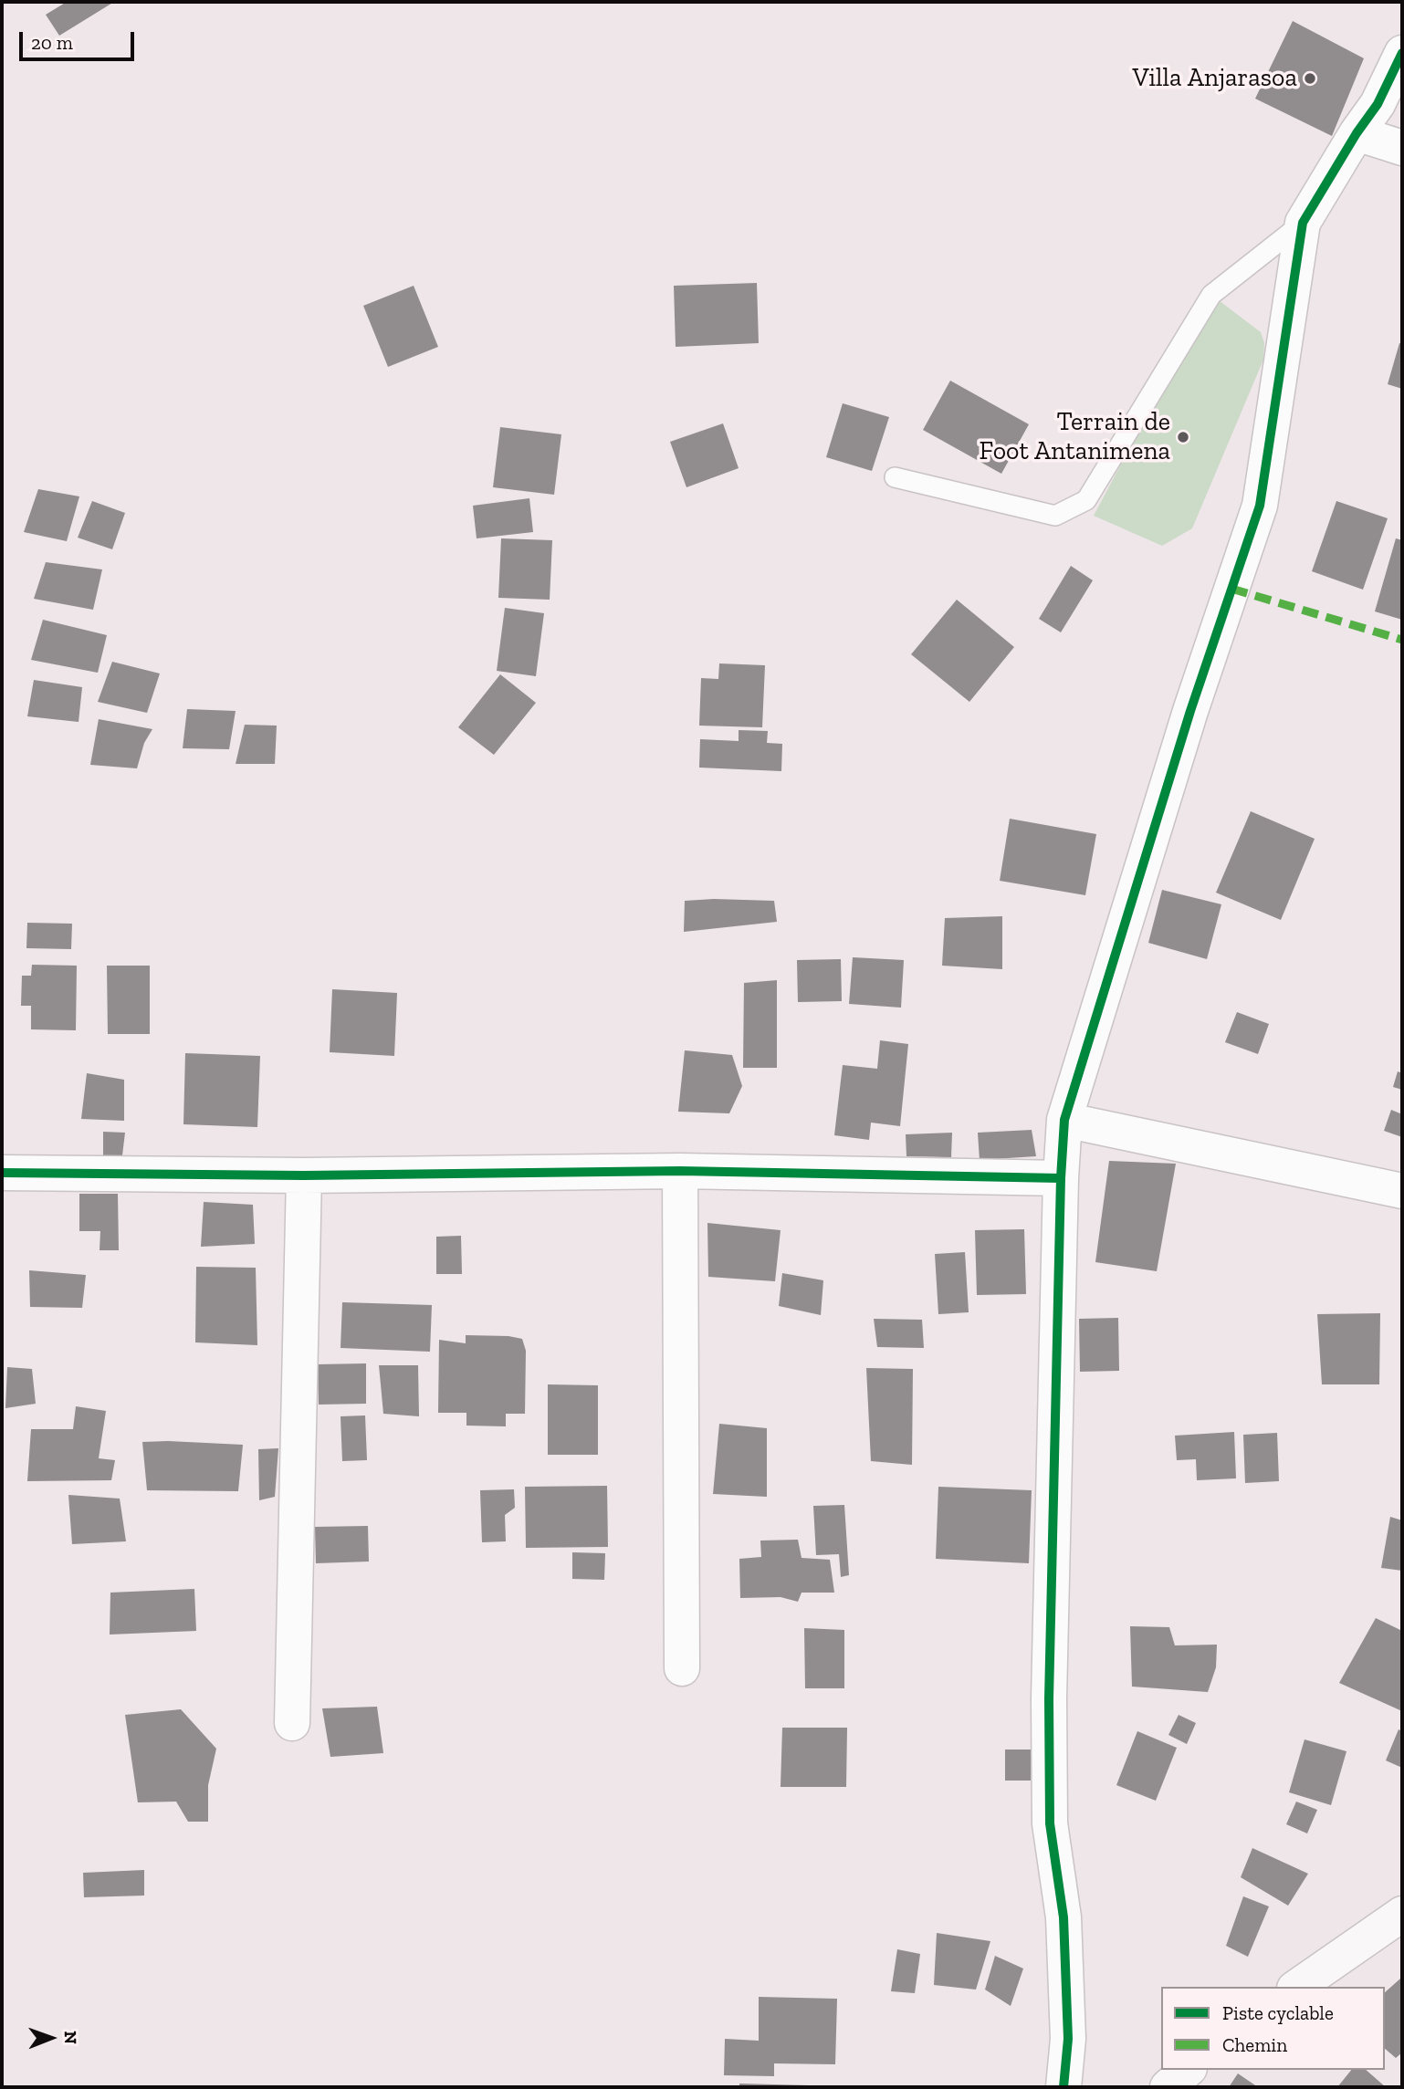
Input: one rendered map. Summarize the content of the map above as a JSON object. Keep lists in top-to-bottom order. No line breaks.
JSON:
{"places":["Villa Anjarasoa","Terrain de Foot Antanimena"],"legend":["Piste cyclable","Chemin"],"scale_bar":"20 m","north":"right"}
